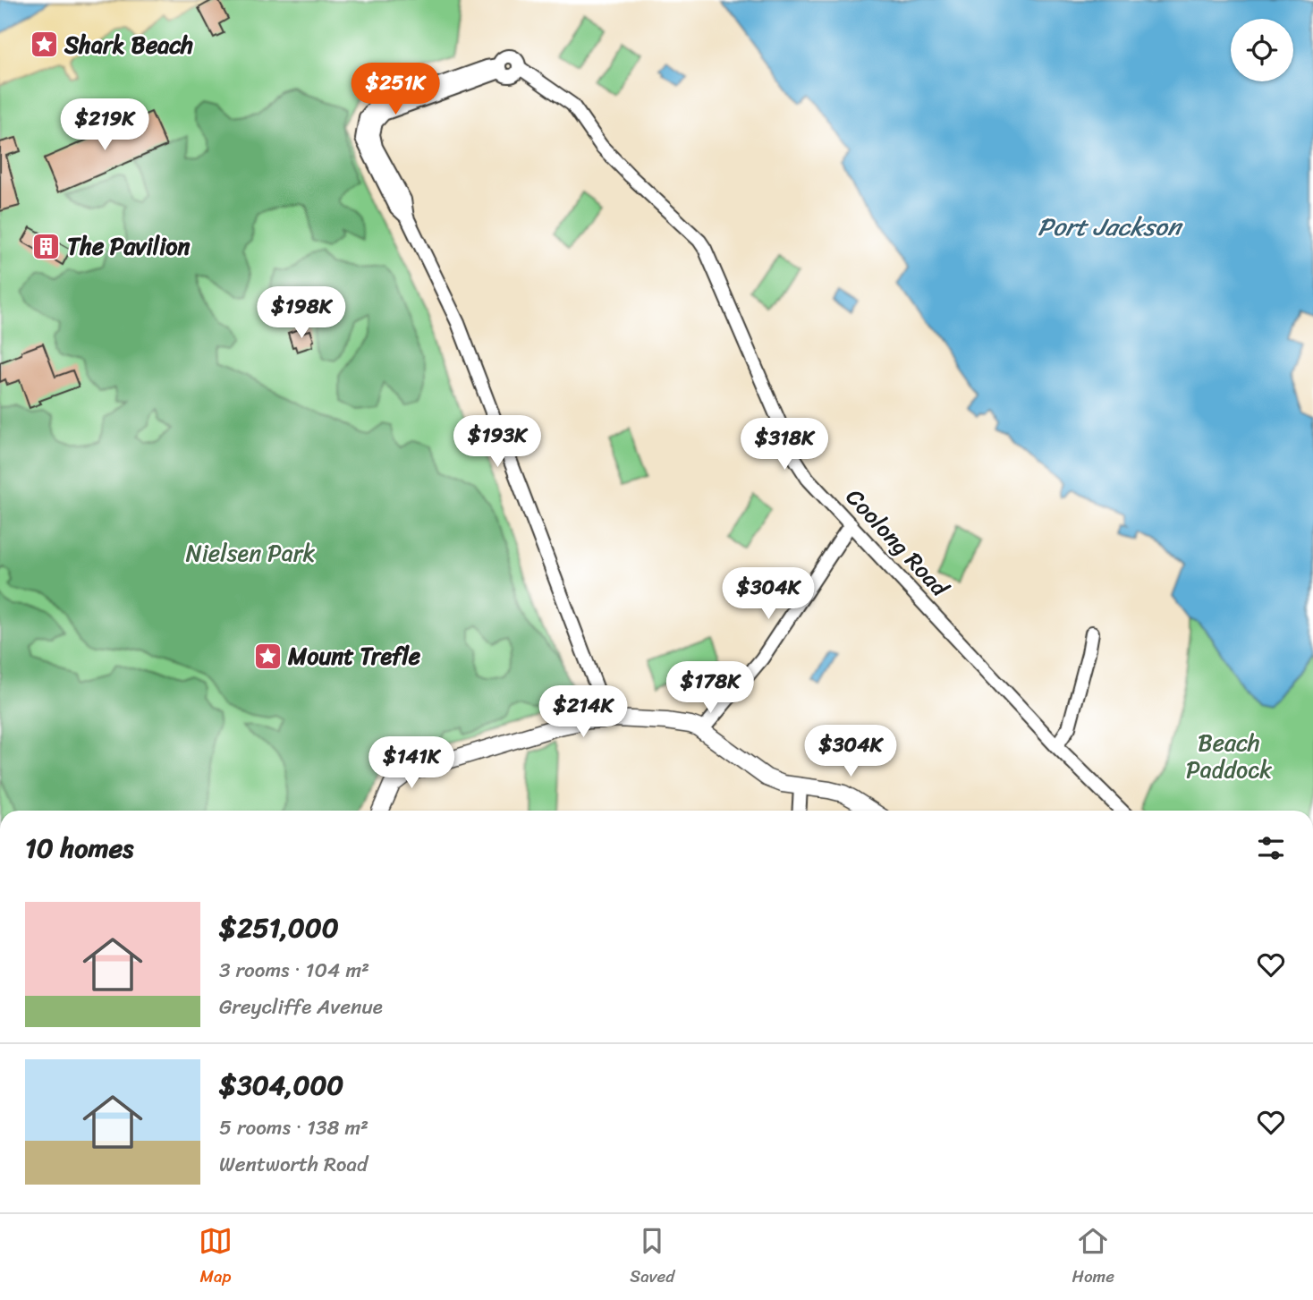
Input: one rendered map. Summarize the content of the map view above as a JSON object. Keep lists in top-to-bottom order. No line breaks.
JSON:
{"streets":{"street":["Coolong Road"]},"water":["Port Jackson"],"parks":["Nielsen Park","Beach Paddock"],"places":{"place":["Shark Beach","Mount Trefle"],"building":["The Pavilion"]},"page":{"price":["$251K","$219K","$198K","$193K","$318K","$304K","$178K","$214K","$304K","$141K"],"heading":"10 homes","list":[{"name":"$251,000","note":"3 rooms · 104 m² · Greycliffe Avenue"},{"name":"$304,000","note":"5 rooms · 138 m² · Wentworth Road"}],"tabs":["Map","Saved","Home"]}}
